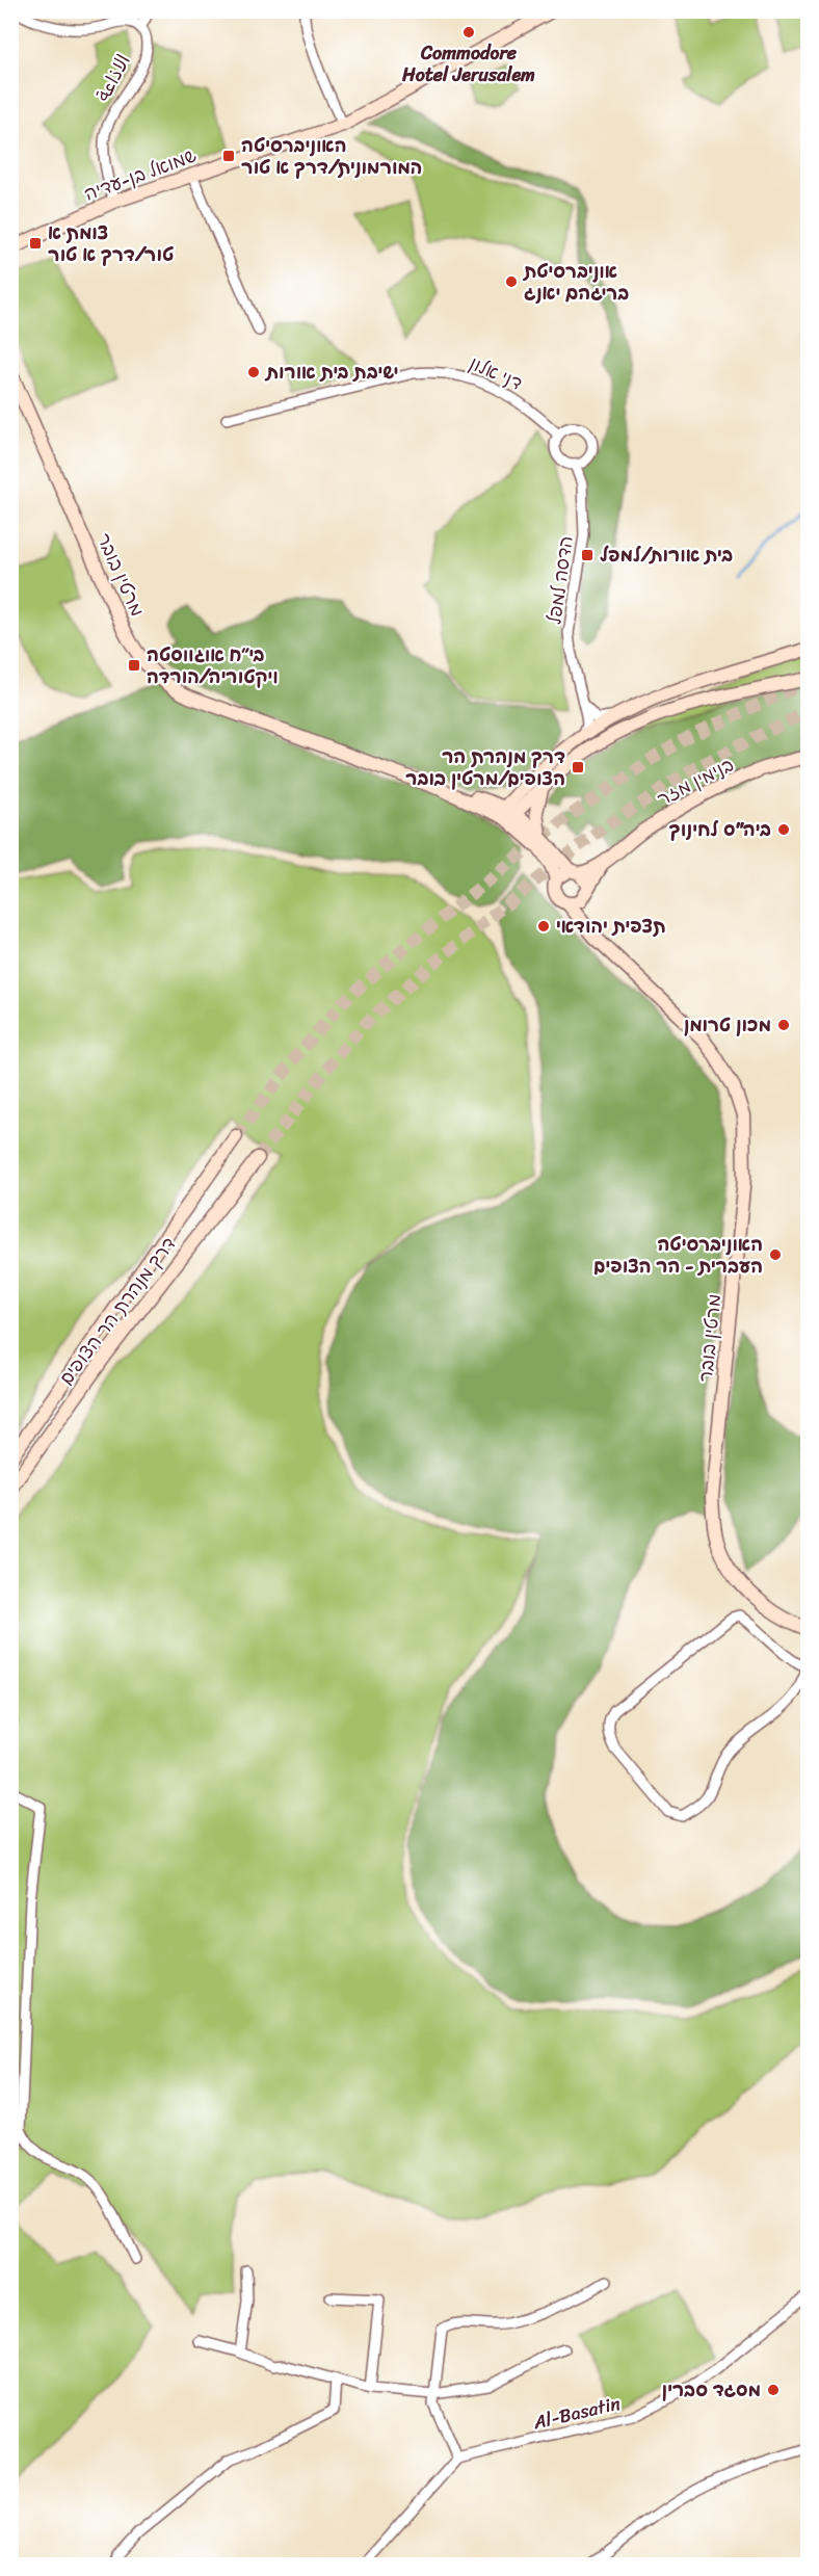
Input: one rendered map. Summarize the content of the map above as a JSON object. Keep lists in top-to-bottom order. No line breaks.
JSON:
{"streets":{"street":["الاذاعة","שמואל בן-עדיה","דני אלון","מרטין בובר","הדסה למפל","בנימין מזר","דרך מנהרת הר הצופים","Al-Basatin"]},"crossings":[["الاذاعة","שמואל בן-עדיה"],["דני אלון","הדסה למפל"],["מרטין בובר","בנימין מזר"]],"places":{"other":["Commodore Hotel Jerusalem","אוניברסיטת בריגהם יאנג","ישיבת בית אורות","ביה\"ס לחינוך","תצפית יהודאי","מכון טרומן","האוניברסיטה העברית - הר הצופים","מסגד סברין"],"transit":["האוניברסיטה המורמונית/דרך א טור","צומת א טור/דרך א טור","בית אורות/למפל","בי״ח אוגווסטה ויקטוריה/הורדה","דרך מנהרת הר הצופים/מרטין בובר"]}}
